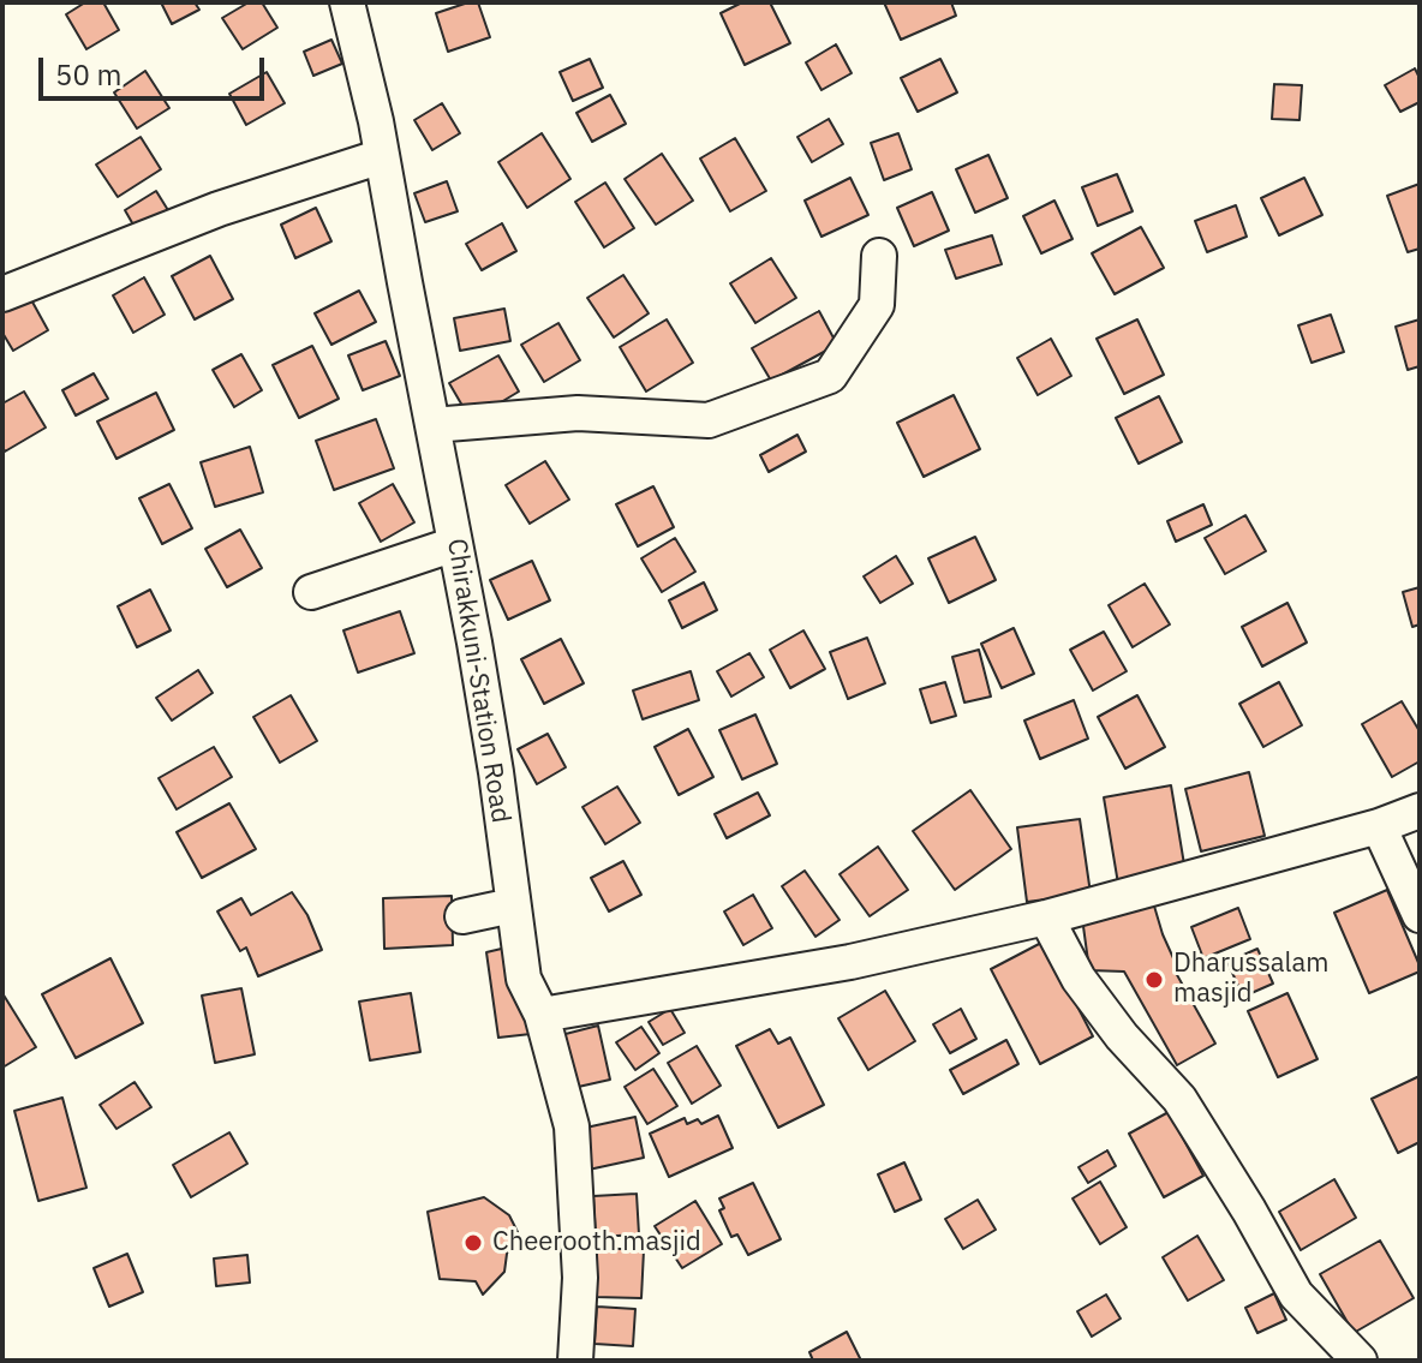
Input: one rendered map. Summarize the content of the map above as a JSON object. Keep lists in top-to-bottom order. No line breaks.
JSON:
{"streets":{"street":["Chirakkuni-Station Road"]},"places":["Dharussalam masjid","Cheerooth masjid"],"scale_bar":"50 m"}
